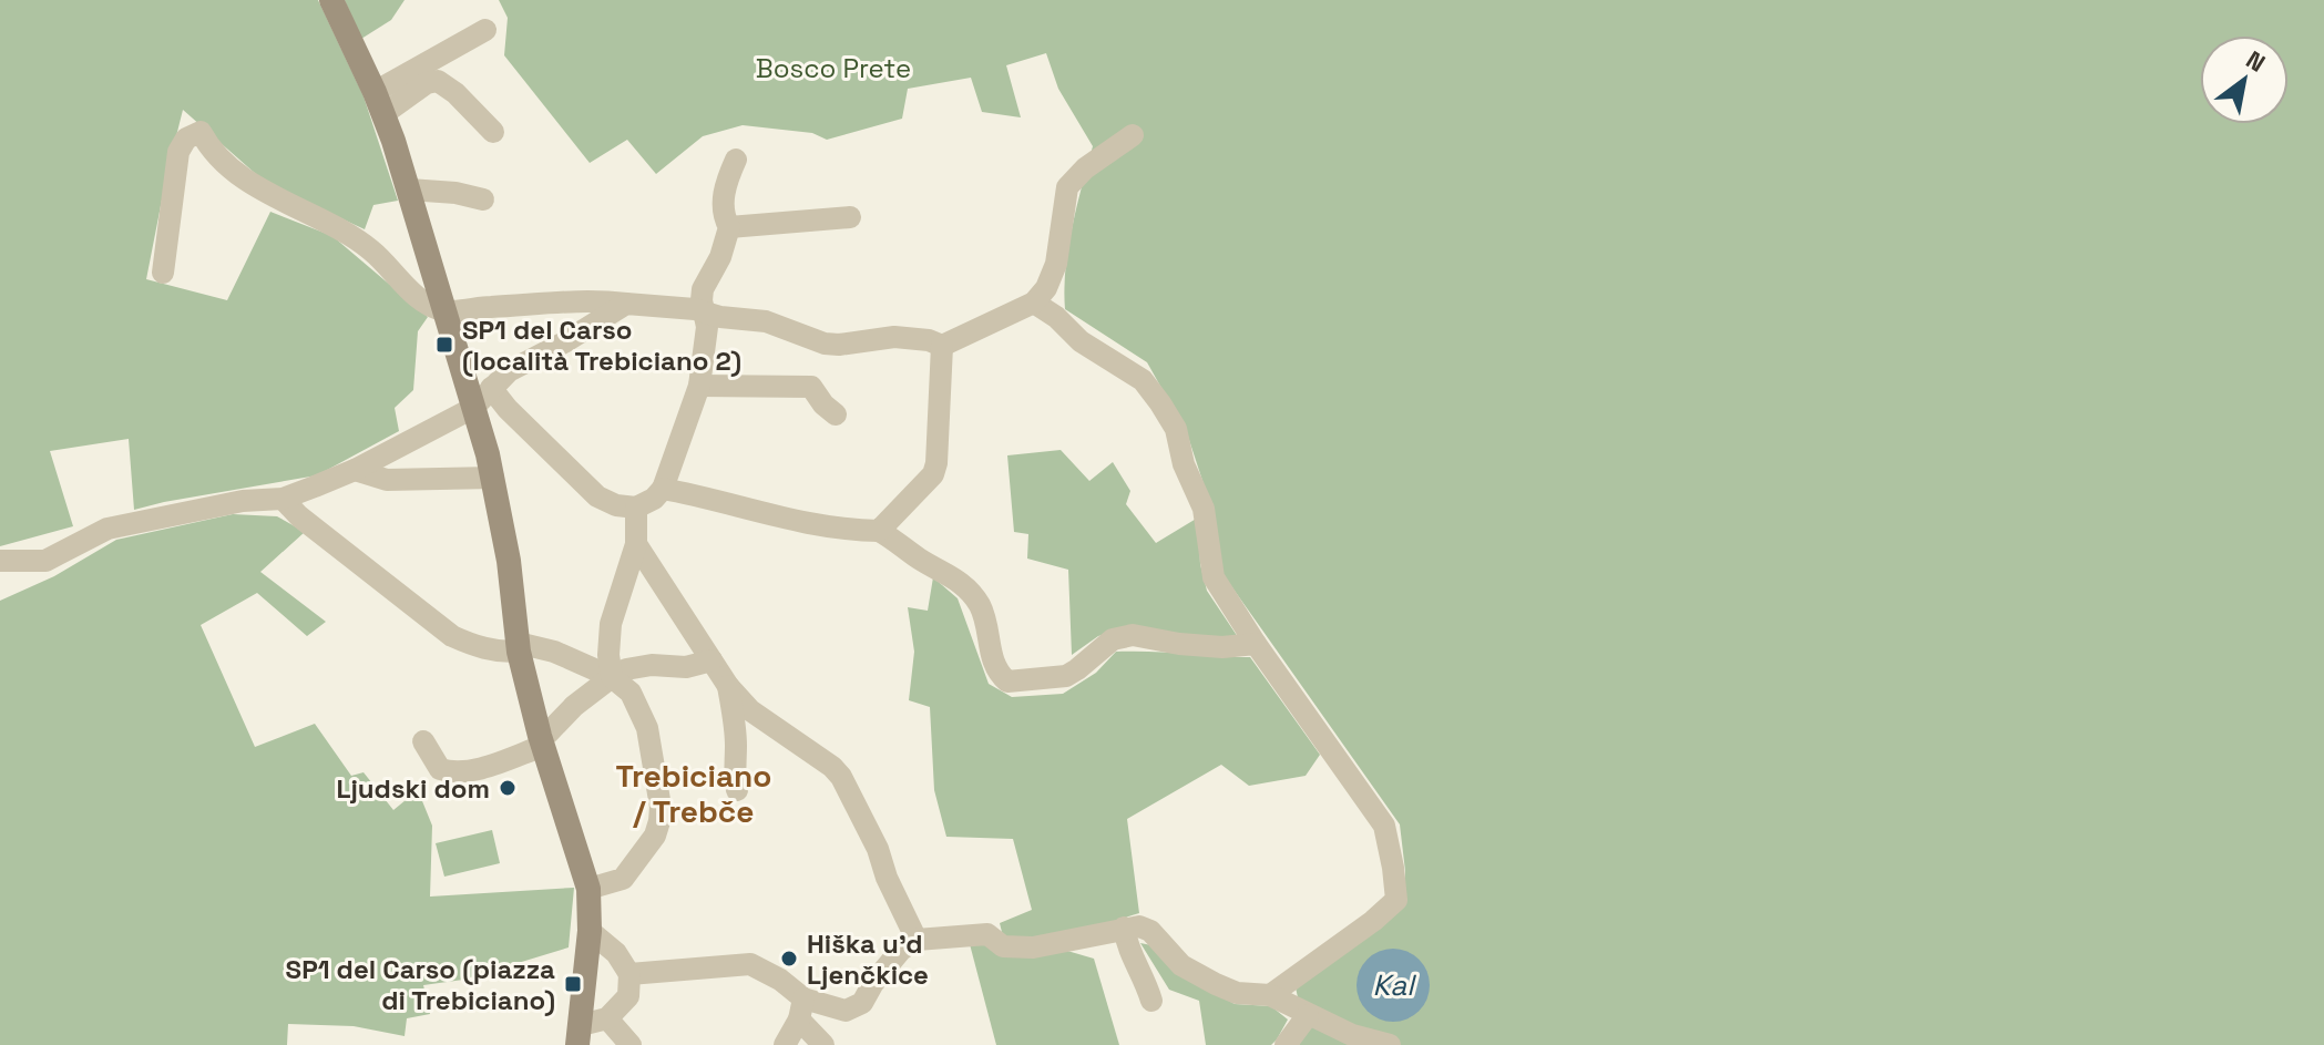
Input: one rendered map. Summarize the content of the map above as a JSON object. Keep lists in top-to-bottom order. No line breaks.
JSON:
{"districts":["Trebiciano / Trebče"],"water":["Kal"],"parks":["Bosco Prete"],"places":{"transit":["SP1 del Carso (località Trebiciano 2)","SP1 del Carso (piazza di Trebiciano)"],"other":["Ljudski dom","Hiška u'd Ljenčkice"]},"north":"top right"}
